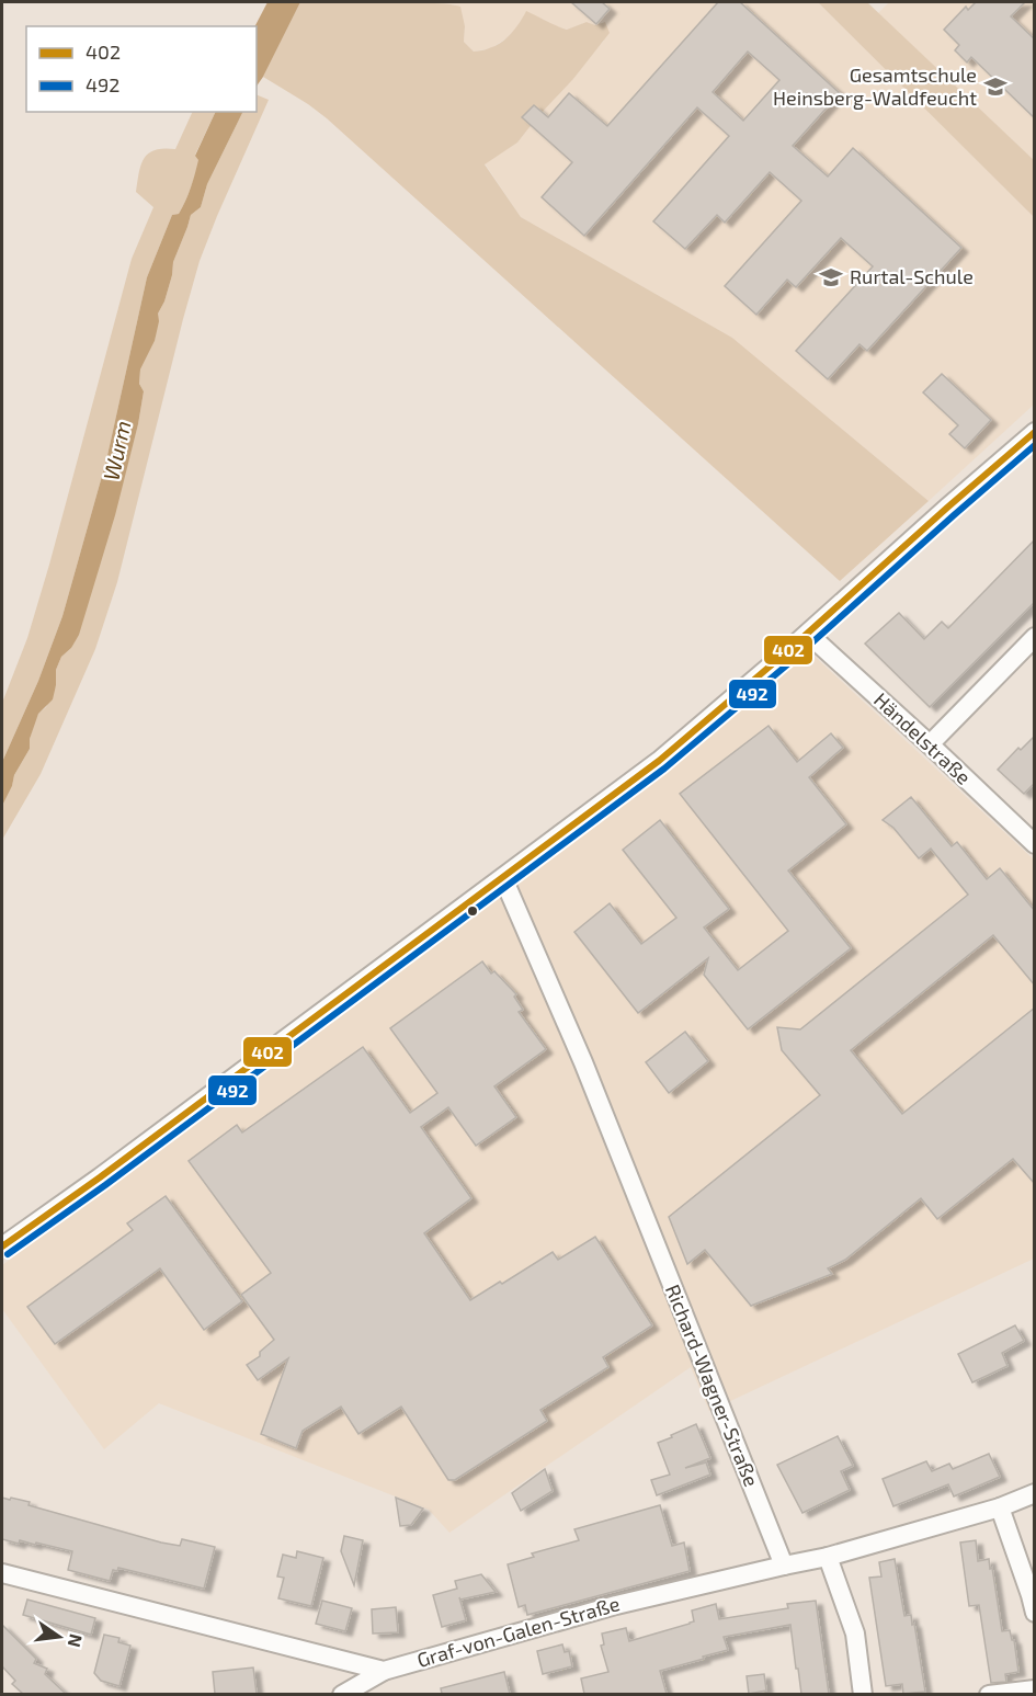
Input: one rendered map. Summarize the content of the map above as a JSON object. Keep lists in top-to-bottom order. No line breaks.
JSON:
{"streets":{"street":["Händelstraße","Richard-Wagner-Straße","Graf-von-Galen-Straße"]},"crossings":[["Richard-Wagner-Straße","Graf-von-Galen-Straße"]],"water":["Wurm"],"places":{"school or university":["Gesamtschule Heinsberg-Waldfeucht","Rurtal-Schule"]},"lines":["transit line 402","transit line 492"],"legend":["402","492"],"north":"right"}
